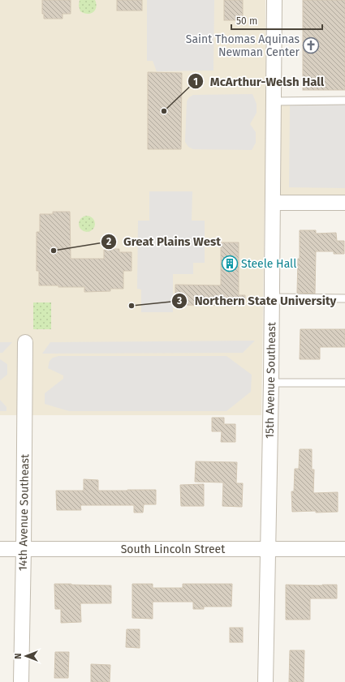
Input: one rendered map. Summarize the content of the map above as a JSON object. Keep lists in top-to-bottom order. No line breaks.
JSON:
{"streets":{"street":["15th Avenue Southeast","14th Avenue Southeast","South Lincoln Street"]},"crossings":[["15th Avenue Southeast","South Lincoln Street"],["14th Avenue Southeast","South Lincoln Street"]],"places":{"church":["Saint Thomas Aquinas Newman Center"],"other":["McArthur-Welsh Hall","Great Plains West","Northern State University"],"building":["Steele Hall"]},"scale_bar":"50 m","north":"left"}
